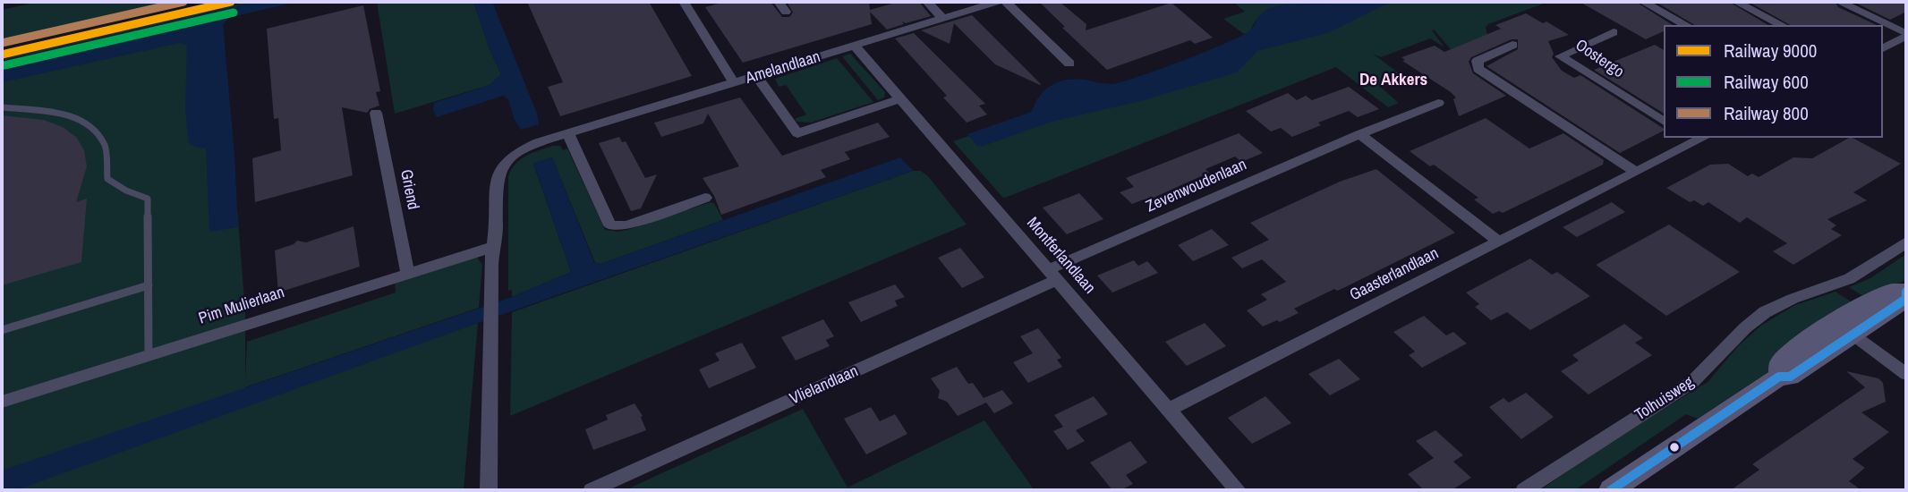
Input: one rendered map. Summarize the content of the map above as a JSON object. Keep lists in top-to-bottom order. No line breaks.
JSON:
{"streets":{"street":["Oostergo","Amelandlaan","Zevenwoudenlaan","Griend","Montferlandlaan","Gaasterlandlaan","Pim Mulierlaan","Vlielandlaan","Tolhuisweg"]},"crossings":[["Amelandlaan","Montferlandlaan"],["Amelandlaan","Pim Mulierlaan"],["Zevenwoudenlaan","Montferlandlaan"],["Zevenwoudenlaan","Vlielandlaan"],["Griend","Pim Mulierlaan"],["Montferlandlaan","Gaasterlandlaan"],["Montferlandlaan","Vlielandlaan"]],"districts":["De Akkers"],"lines":["rail line 9000","rail line 800","rail line 600"],"legend":["Railway 9000","Railway 600","Railway 800"]}
